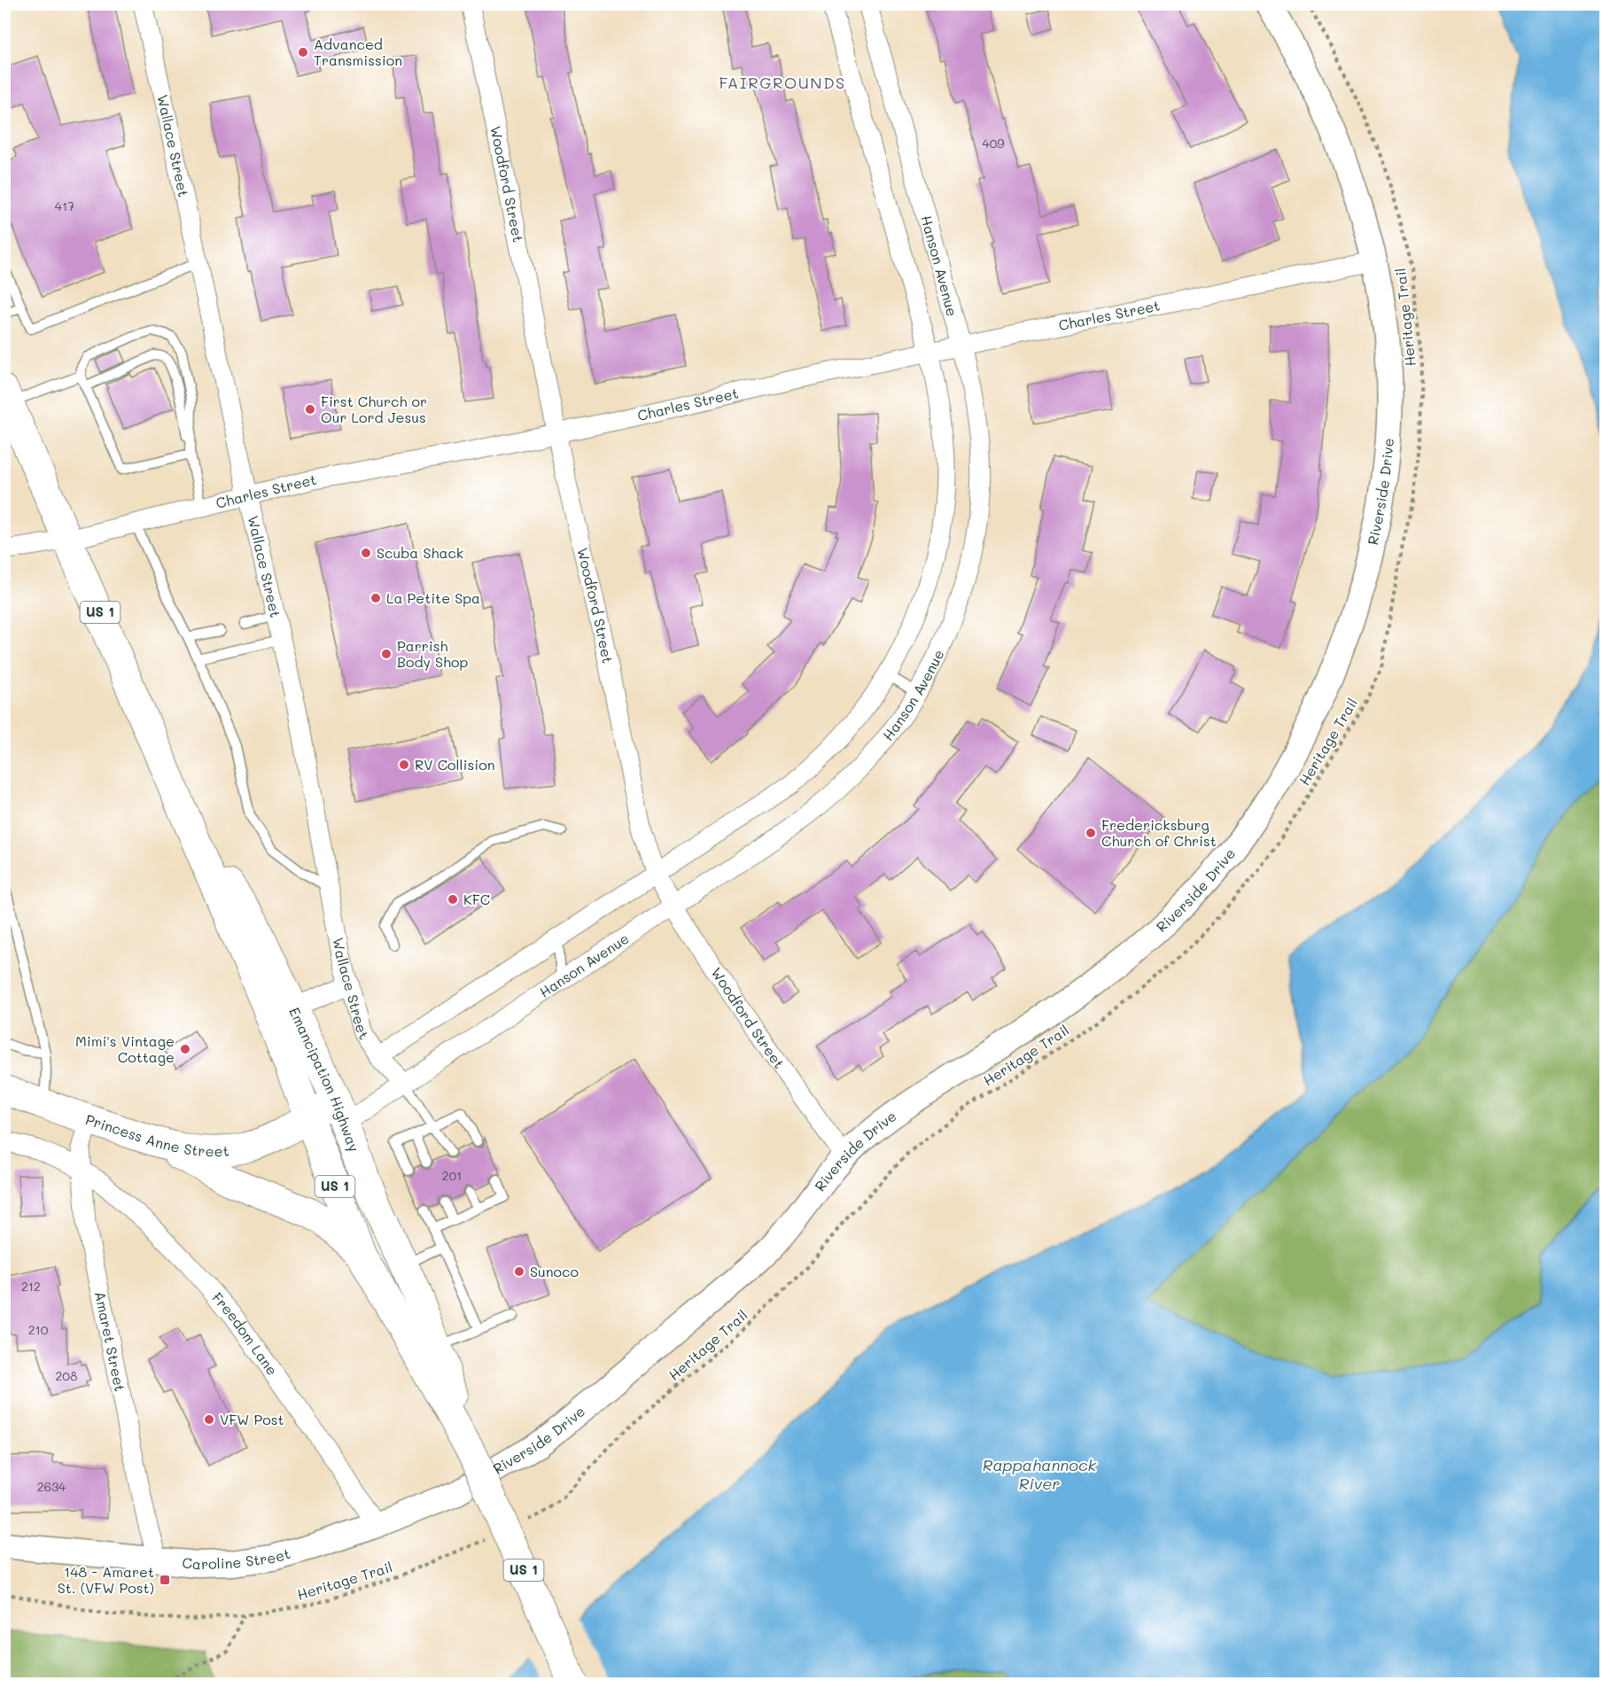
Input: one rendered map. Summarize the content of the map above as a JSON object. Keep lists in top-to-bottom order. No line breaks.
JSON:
{"streets":{"main road":["Hanson Avenue","US 1","Emancipation Highway","Princess Anne Street"],"street":["Wallace Street","Woodford Street","Charles Street","Riverside Drive","Freedom Lane","Amaret Street","Caroline Street"],"path":["Heritage Trail"]},"crossings":[["Wallace Street","Hanson Avenue"],["Wallace Street","Charles Street"],["Woodford Street","Hanson Avenue"],["Woodford Street","Charles Street"],["Woodford Street","Riverside Drive"],["Hanson Avenue","Charles Street"],["Hanson Avenue","Emancipation Highway"],["Hanson Avenue","Princess Anne Street"],["Charles Street","Riverside Drive"],["Charles Street","Emancipation Highway"],["Riverside Drive","Caroline Street"],["Emancipation Highway","Princess Anne Street"],["Princess Anne Street","Amaret Street"],["Freedom Lane","Amaret Street"],["Freedom Lane","Caroline Street"],["Amaret Street","Caroline Street"]],"districts":["FAIRGROUNDS"],"water":["Rappahannock River"],"places":{"other":["Advanced Transmission","First Church or Our Lord Jesus","Scuba Shack","La Petite Spa","Parrish Body Shop","RV Collision","Fredericksburg Church of Christ","KFC","Mimi's Vintage Cottage","Sunoco","VFW Post"],"transit":["148 - Amaret St. (VFW Post)"]},"house_numbers":["409","417","201","212","210","208","2634"]}
